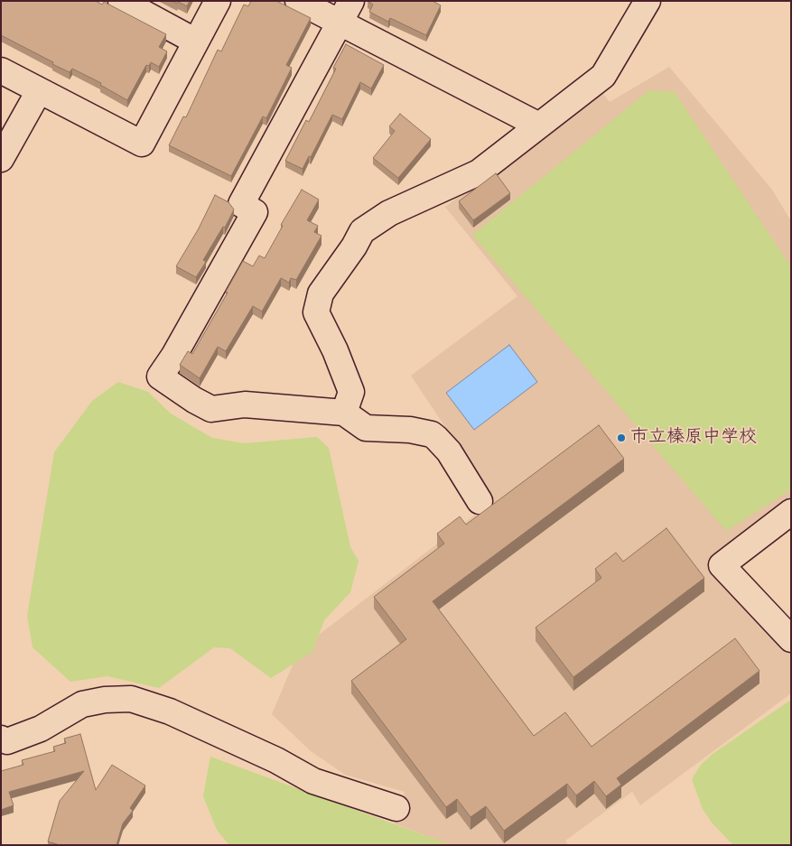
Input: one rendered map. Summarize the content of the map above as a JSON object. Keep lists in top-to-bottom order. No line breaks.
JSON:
{"places":["市立榛原中学校"]}
